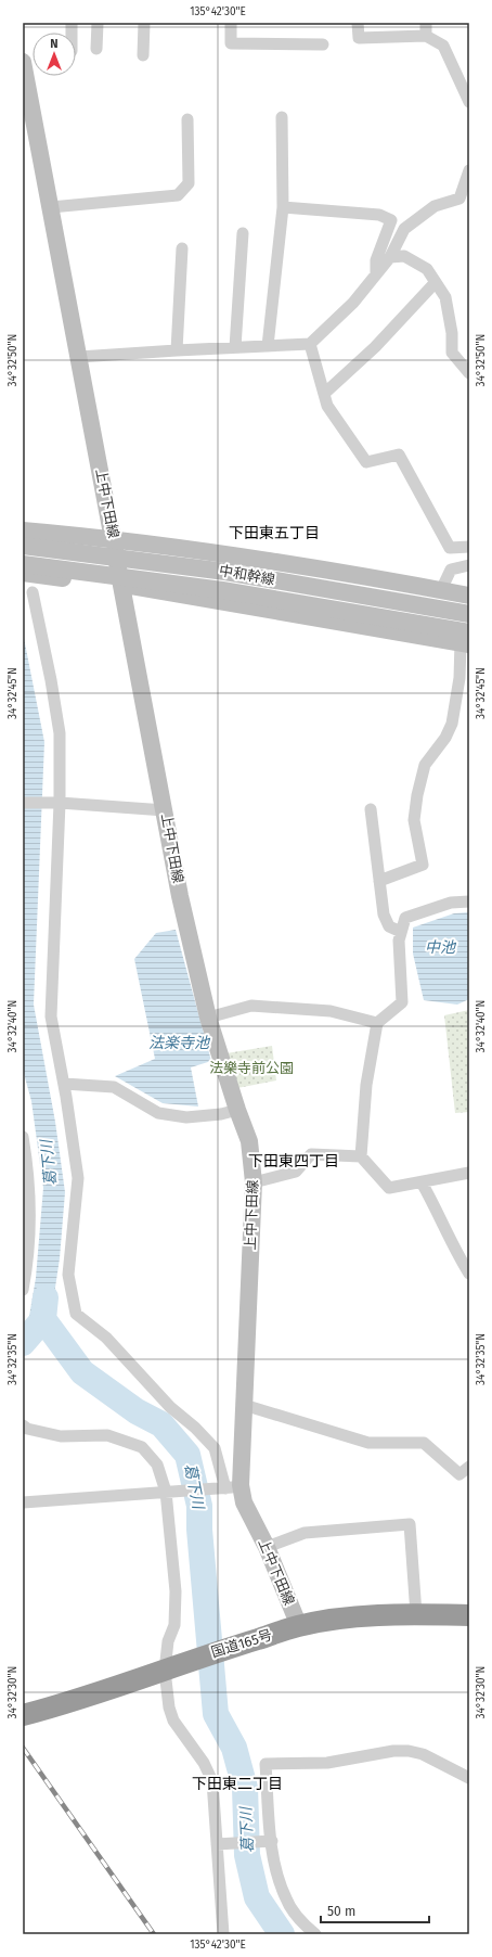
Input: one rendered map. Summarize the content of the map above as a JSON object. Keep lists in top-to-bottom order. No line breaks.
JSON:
{"streets":{"highway":["国道165号"],"main road":["上中下田線","中和幹線"]},"crossings":[["上中下田線","国道165号"]],"districts":["下田東五丁目","下田東四丁目","下田東二丁目"],"water":["中池","法楽寺池","葛下川"],"parks":["法樂寺前公園"],"scale_bar":"50 m","north":"top","coordinates":["135°42'30\"E","34°32'50\"N","34°32'45\"N","34°32'40\"N","34°32'35\"N","34°32'30\"N"]}
